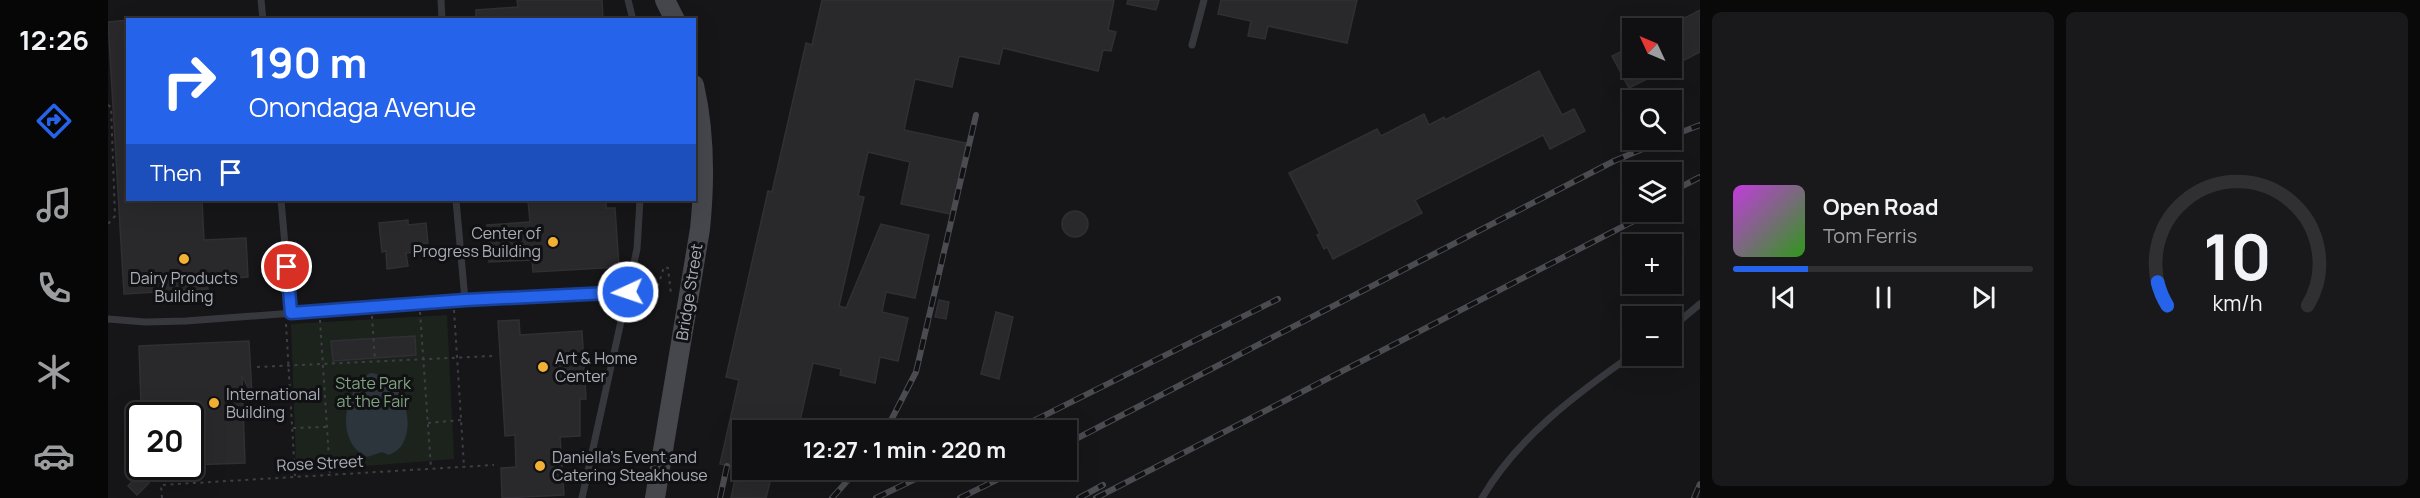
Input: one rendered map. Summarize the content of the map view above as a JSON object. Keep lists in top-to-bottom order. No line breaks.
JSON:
{"streets":{"main road":["Bridge Street"],"path":["Rose Street"]},"parks":["State Park at the Fair"],"places":["Center of Progress Building","Dairy Products Building","Art & Home Center","International Building","Daniella's Event and Catering Steakhouse"],"north":"top left","page":{"tabs":"12:26","map_buttons":["+","−"],"turn":["190 m","Onondaga Avenue"],"then":"Then","song":["Open Road","Tom Ferris"],"limit":"20","trip":"12:27 · 1 min · 220 m","gauge":["10","km/h"]}}
